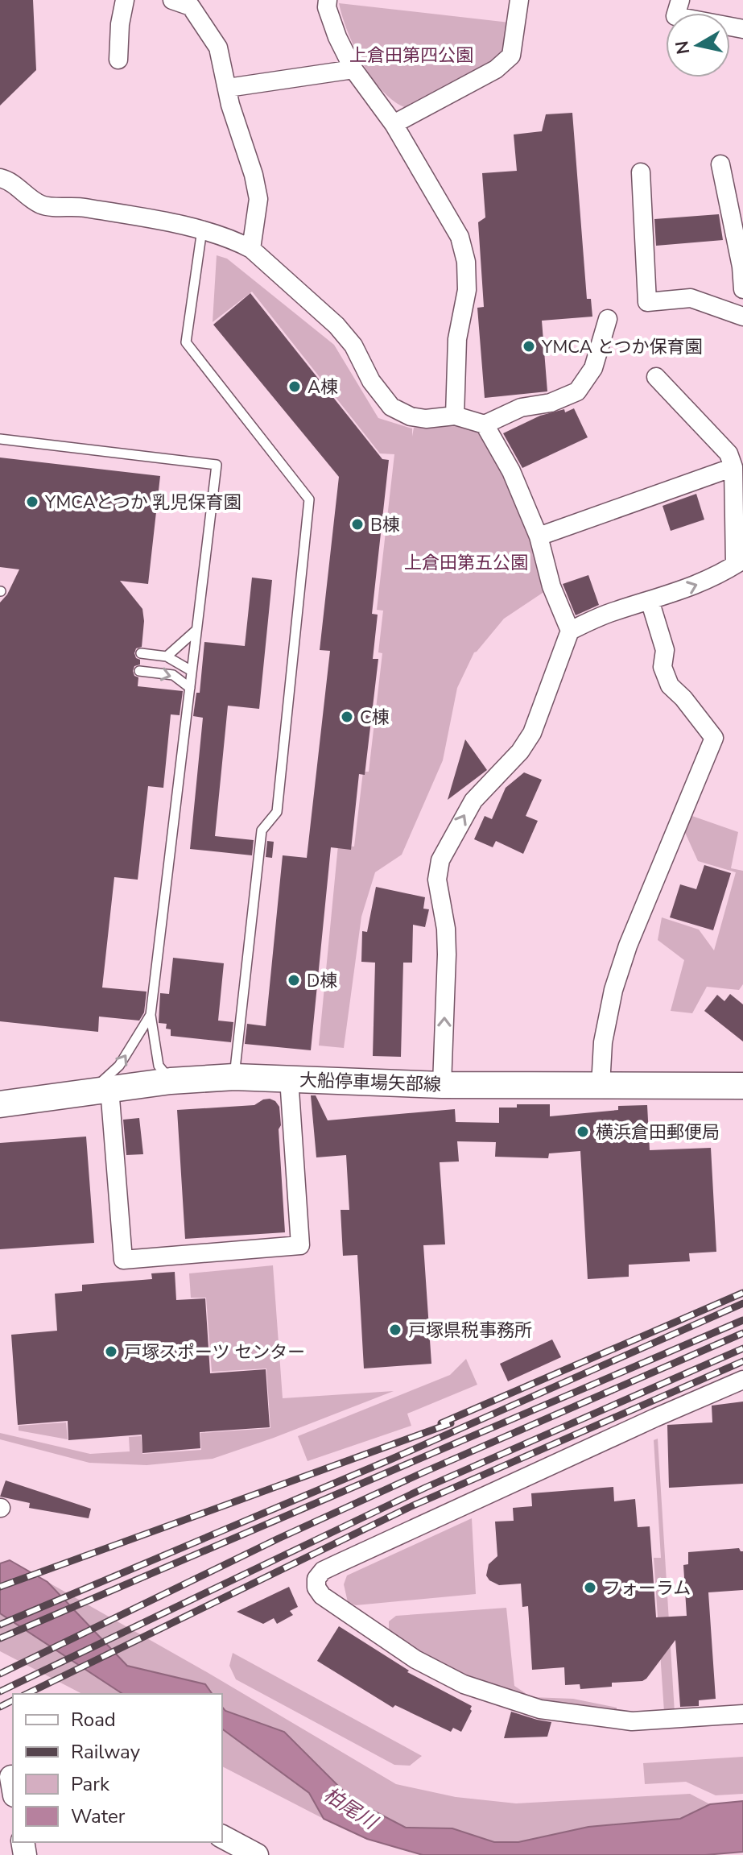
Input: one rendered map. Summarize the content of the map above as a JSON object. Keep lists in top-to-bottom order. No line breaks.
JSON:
{"streets":{"main road":["大船停車場矢部線"]},"water":["柏尾川"],"parks":["上倉田第四公園","上倉田第五公園"],"places":["YMCA とつか保育園","A棟","YMCAとつか 乳児保育園","B棟","C棟","D棟","横浜倉田郵便局","戸塚県税事務所","戸塚スポーツ センター","フォーラム"],"legend":["Road","Railway","Park","Water"],"north":"left"}
